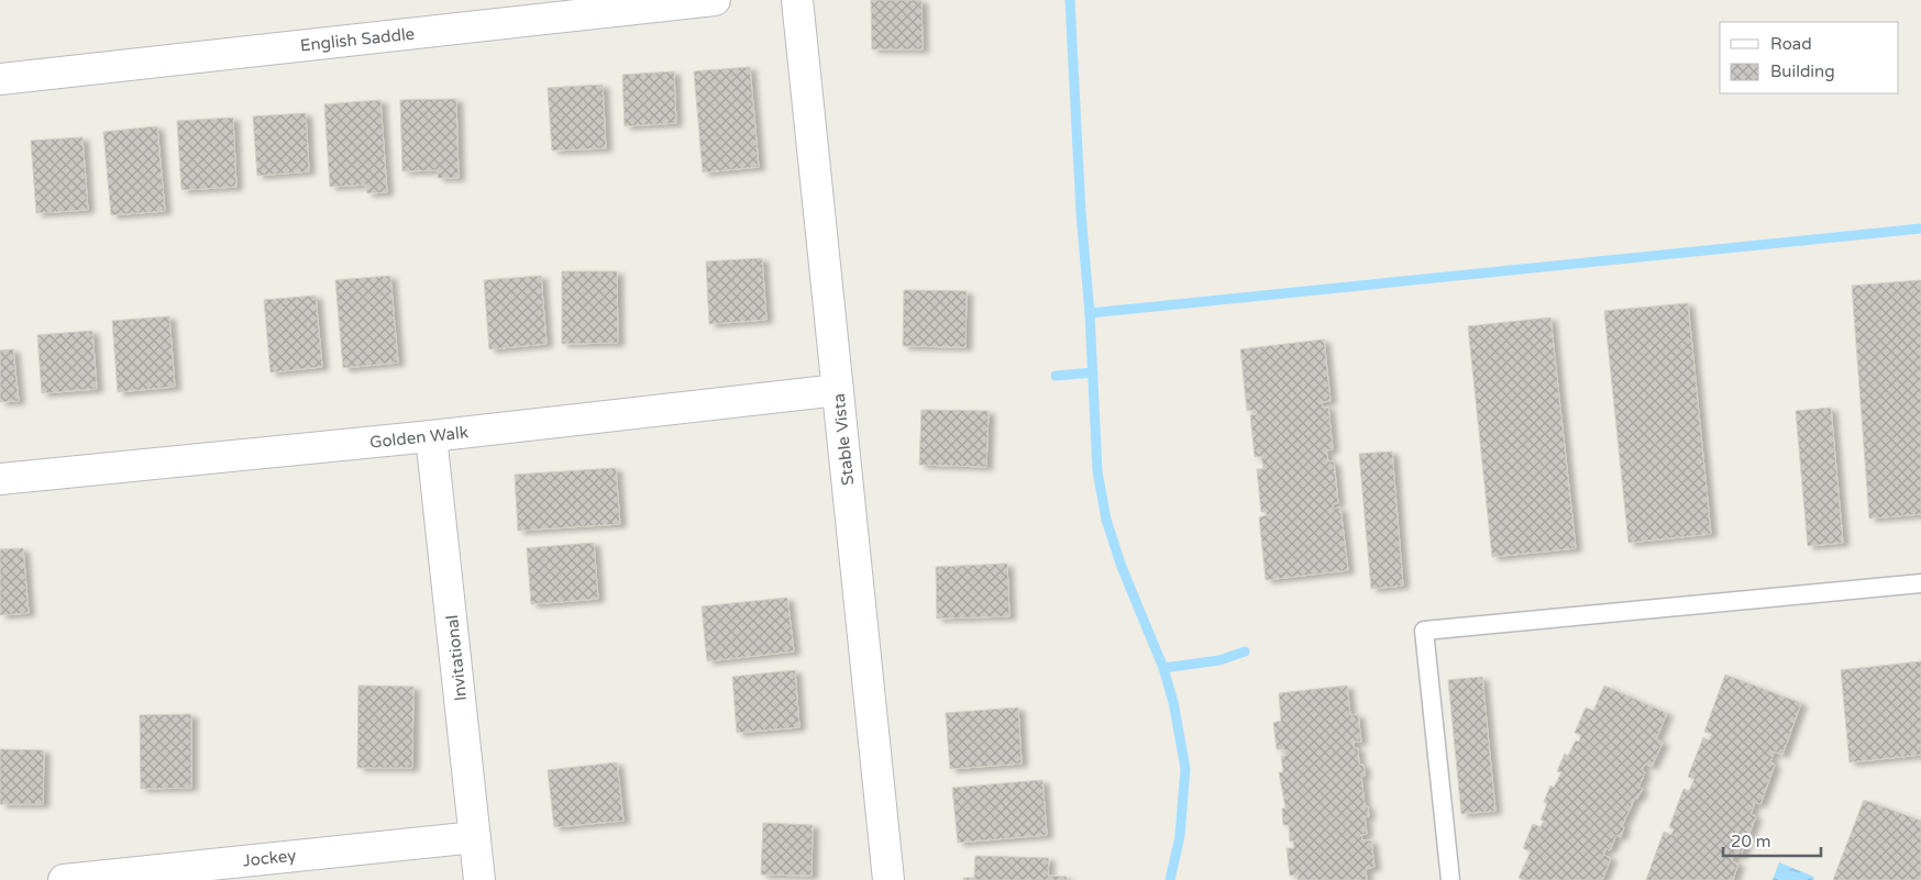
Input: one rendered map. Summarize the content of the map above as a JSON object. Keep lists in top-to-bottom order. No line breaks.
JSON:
{"streets":{"street":["English Saddle","Golden Walk","Stable Vista","Invitational","Jockey"]},"crossings":[["Golden Walk","Stable Vista"],["Golden Walk","Invitational"],["Invitational","Jockey"]],"legend":["Road","Building"],"scale_bar":"20 m"}
